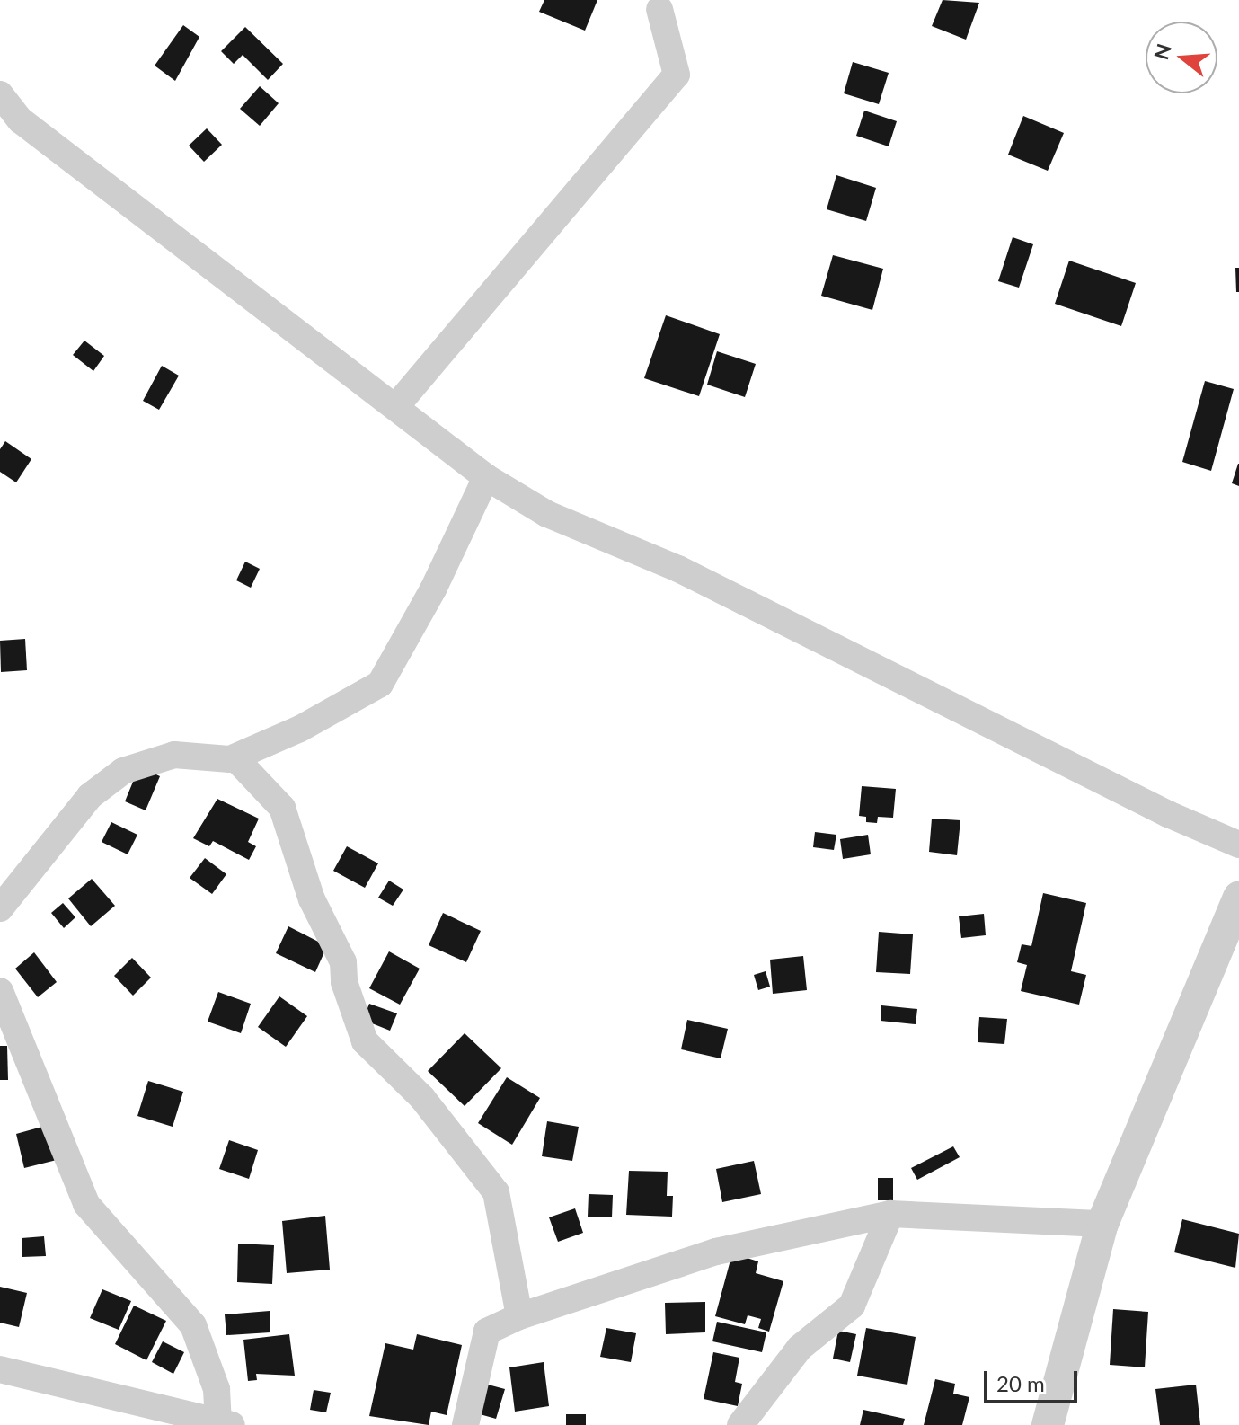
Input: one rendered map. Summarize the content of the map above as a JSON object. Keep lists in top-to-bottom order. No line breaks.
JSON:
{"scale_bar":"20 m","north":"left"}
